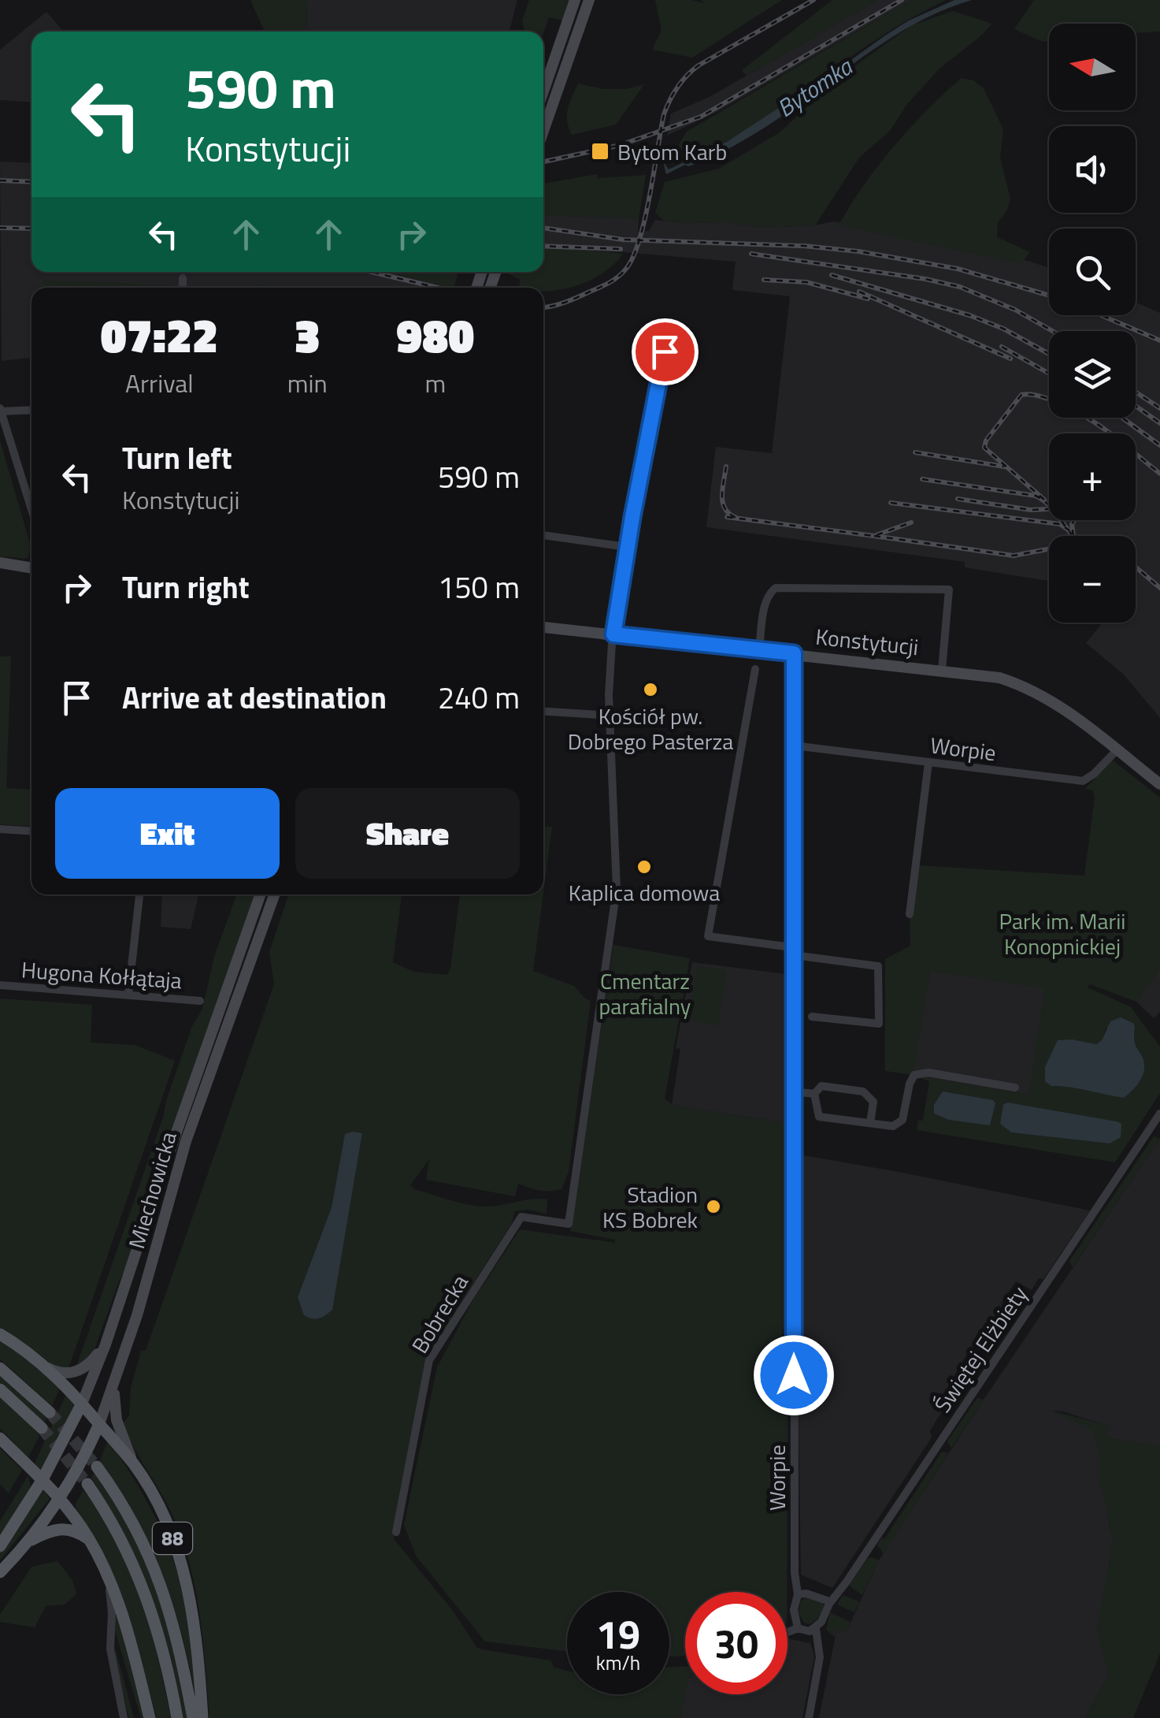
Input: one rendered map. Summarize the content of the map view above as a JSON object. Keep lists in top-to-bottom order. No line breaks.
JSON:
{"streets":{"main road":["Konstytucji","Miechowicka","88"],"street":["Worpie","Hugona Kołłątaja","Bobrecka","Świętej Elżbiety"]},"crossings":[["Konstytucji","Worpie"],["Worpie","Świętej Elżbiety"],["Miechowicka","88"]],"water":["Bytomka"],"parks":["Park im. Marii Konopnickiej","Cmentarz parafialny"],"places":{"transit":["Bytom Karb"],"other":["Kościół pw. Dobrego Pasterza","Kaplica domowa","Stadion KS Bobrek"]},"north":"left","page":{"map_buttons":["+","−"],"turn":["590 m","Konstytucji"],"eta":["07:22","Arrival","3","min","980","m"],"list":[{"name":"Turn left","note":"Konstytucji","value":"590 m"},{"name":"Turn right","value":"150 m"},{"name":"Arrive at destination","value":"240 m"}],"buttons":["Exit","Share"],"speed":"19 km/h","limit":"30"}}
